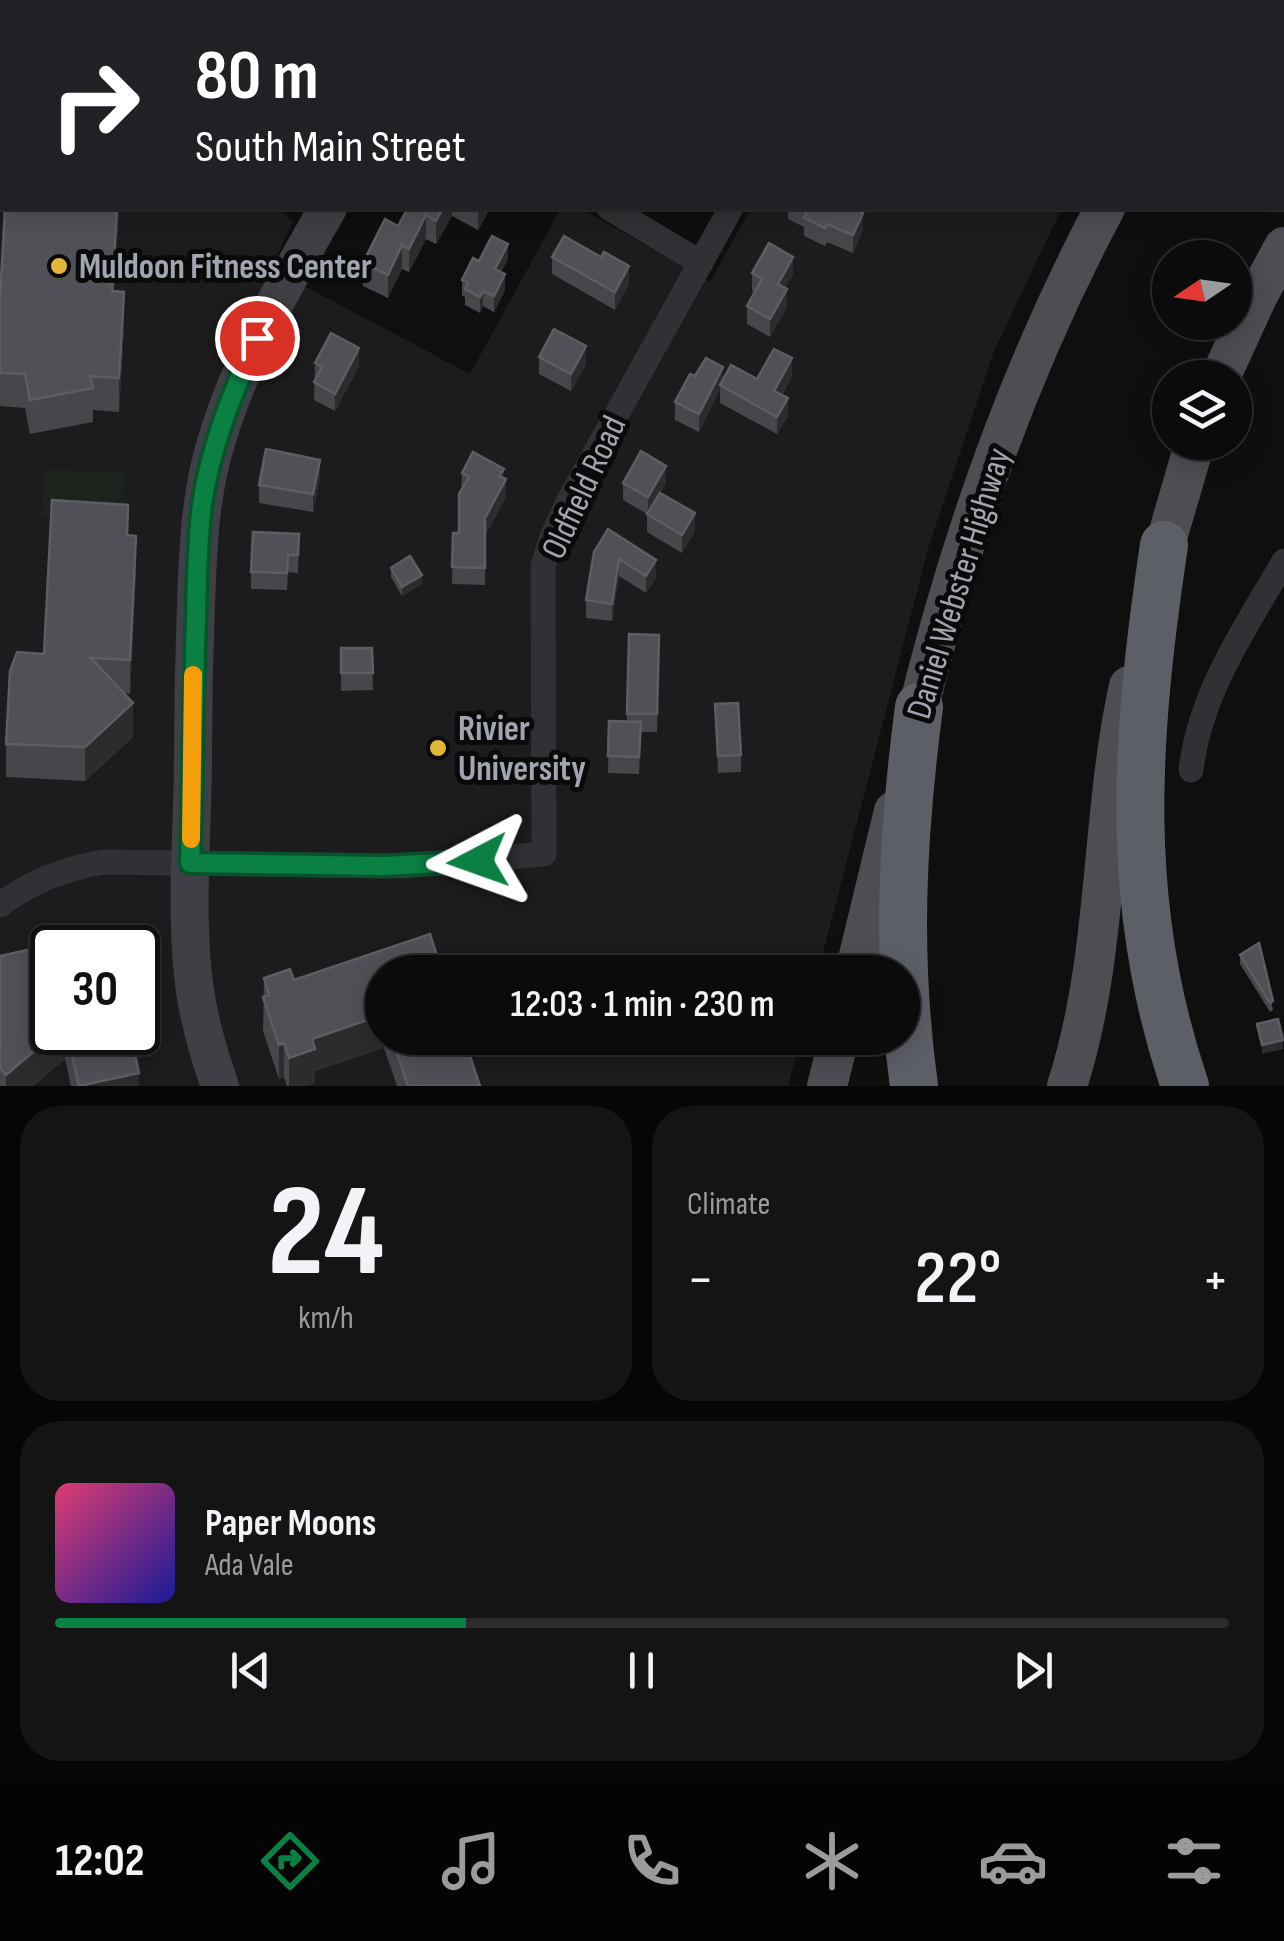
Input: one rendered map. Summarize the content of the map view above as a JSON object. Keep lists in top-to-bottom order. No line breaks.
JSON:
{"streets":{"main road":["Daniel Webster Highway"],"street":["Oldfield Road"]},"places":["Muldoon Fitness Center","Rivier University"],"north":"left","page":{"turn":["80 m","South Main Street"],"limit":"30","trip":"12:03 · 1 min · 230 m","tile":[["24","km/h"],"Climate"],"heat":["−","22°","+"],"song":["Paper Moons","Ada Vale"],"tabs":"12:02"}}
